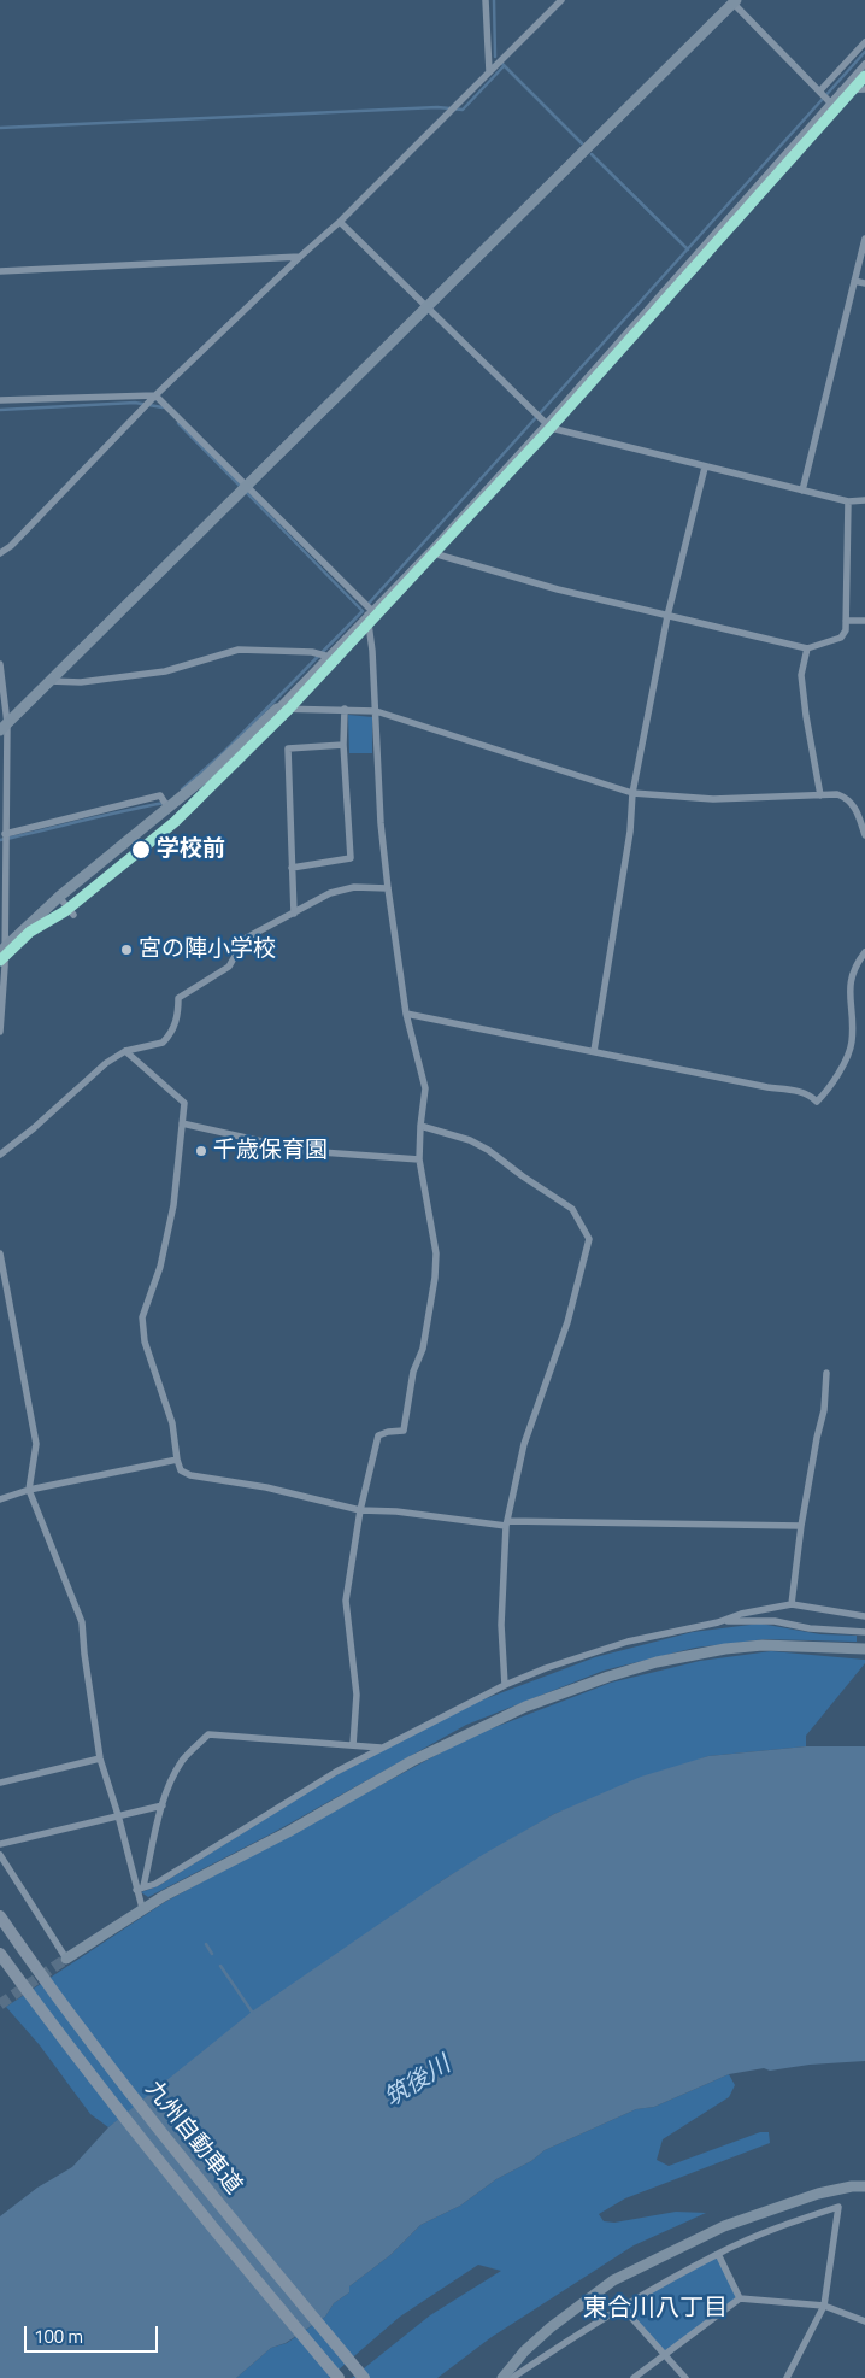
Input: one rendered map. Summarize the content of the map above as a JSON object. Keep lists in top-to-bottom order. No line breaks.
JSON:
{"streets":{"highway":["九州自動車道"]},"districts":["東合川八丁目"],"water":["筑後川"],"places":["学校前","宮の陣小学校","千歳保育園"],"scale_bar":"100 m"}
